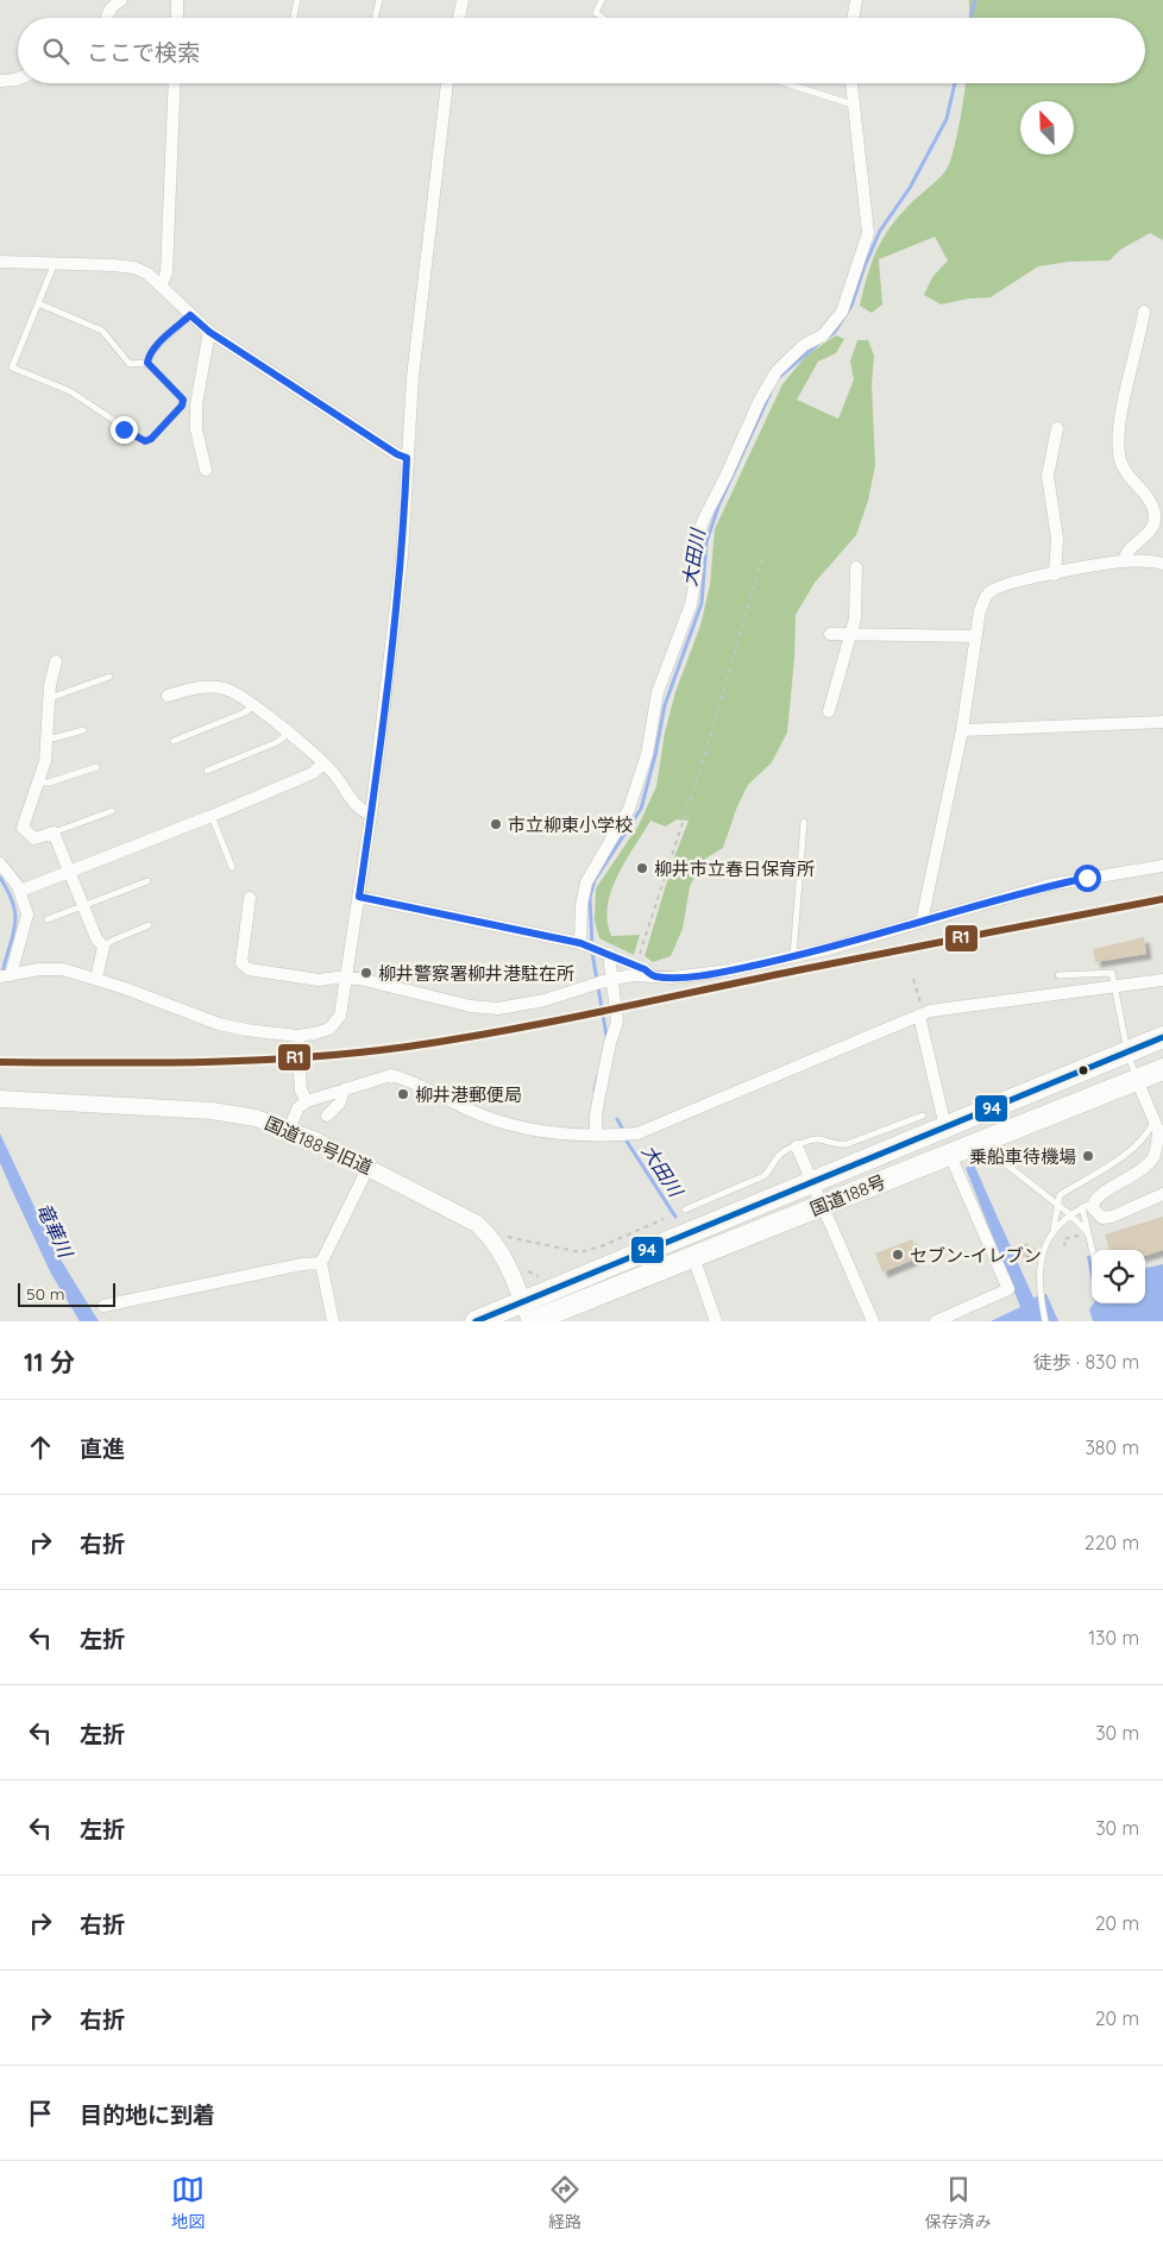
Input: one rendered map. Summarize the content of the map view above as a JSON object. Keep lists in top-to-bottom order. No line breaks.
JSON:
{"streets":{"highway":["国道188号"],"street":["国道188号旧道"]},"crossings":[["国道188号旧道","国道188号"]],"water":["大田川","竜華川"],"places":["市立柳東小学校","柳井市立春日保育所","柳井警察署柳井港駐在所","柳井港郵便局","乗船車待機場","セブン-イレブン"],"lines":["transit line R1","transit line 94"],"scale_bar":"50 m","north":"top left","page":{"search":"ここで検索","scale":"50 m","heading":["11 分","徒歩 · 830 m"],"list":[["直進","380 m"],["右折","220 m"],["左折","130 m"],["左折","30 m"],["左折","30 m"],["右折","20 m"],["右折","20 m"],"目的地に到着"],"nav":["地図","経路","保存済み"]}}
